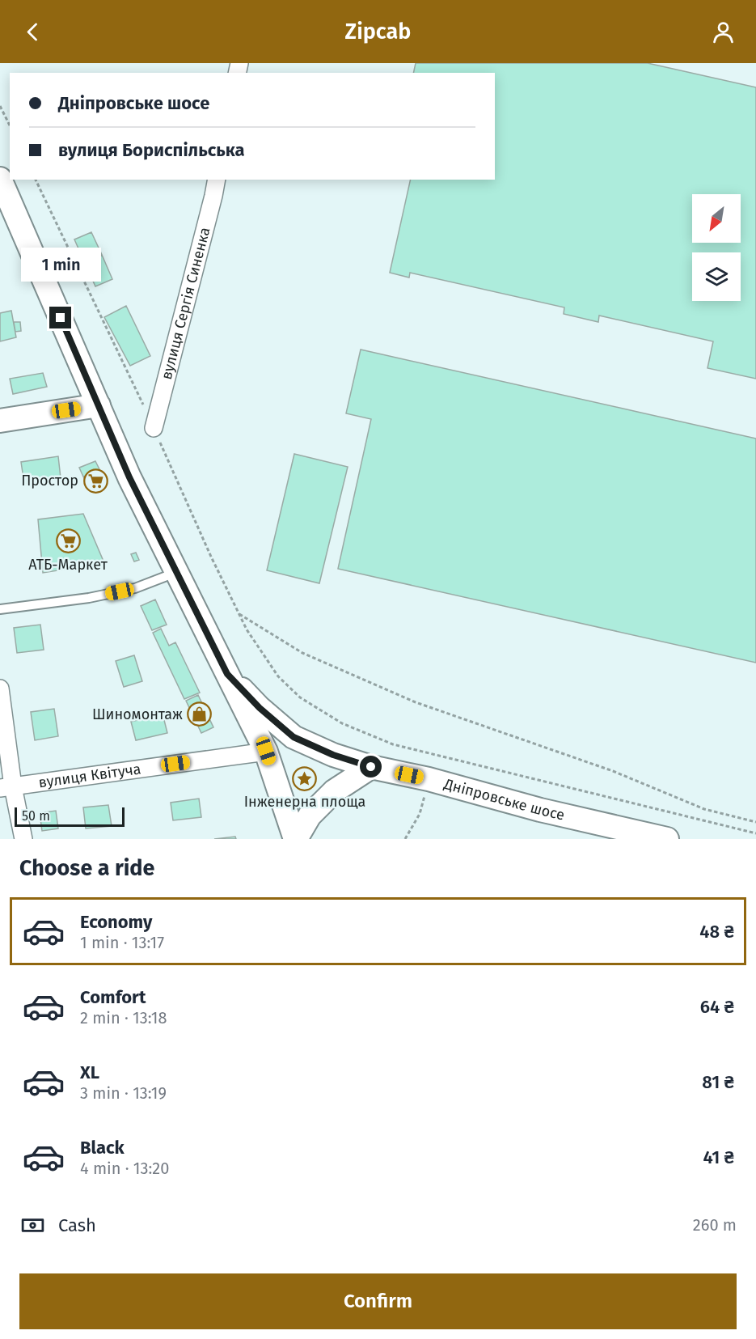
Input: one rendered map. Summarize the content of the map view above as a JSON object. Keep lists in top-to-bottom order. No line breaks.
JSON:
{"streets":{"main road":["Дніпровське шосе"],"street":["вулиця Сергія Синенка","вулиця Квітуча"]},"places":{"supermarket":["Простор","АТБ-Маркет"],"shop":["Шиномонтаж"],"place":["Інженерна площа"]},"scale_bar":"50 m","north":"bottom left","page":{"header":"Zipcab","banner":["Дніпровське шосе","вулиця Бориспільська"],"bubble":"1 min","scale":"50 m","heading":"Choose a ride","list":[{"name":"Economy","note":"1 min · 13:17","value":"48 ₴"},{"name":"Comfort","note":"2 min · 13:18","value":"64 ₴"},{"name":"XL","note":"3 min · 13:19","value":"81 ₴"},{"name":"Black","note":"4 min · 13:20","value":"41 ₴"}],"pay":["Cash","260 m"],"buttons":"Confirm"}}
